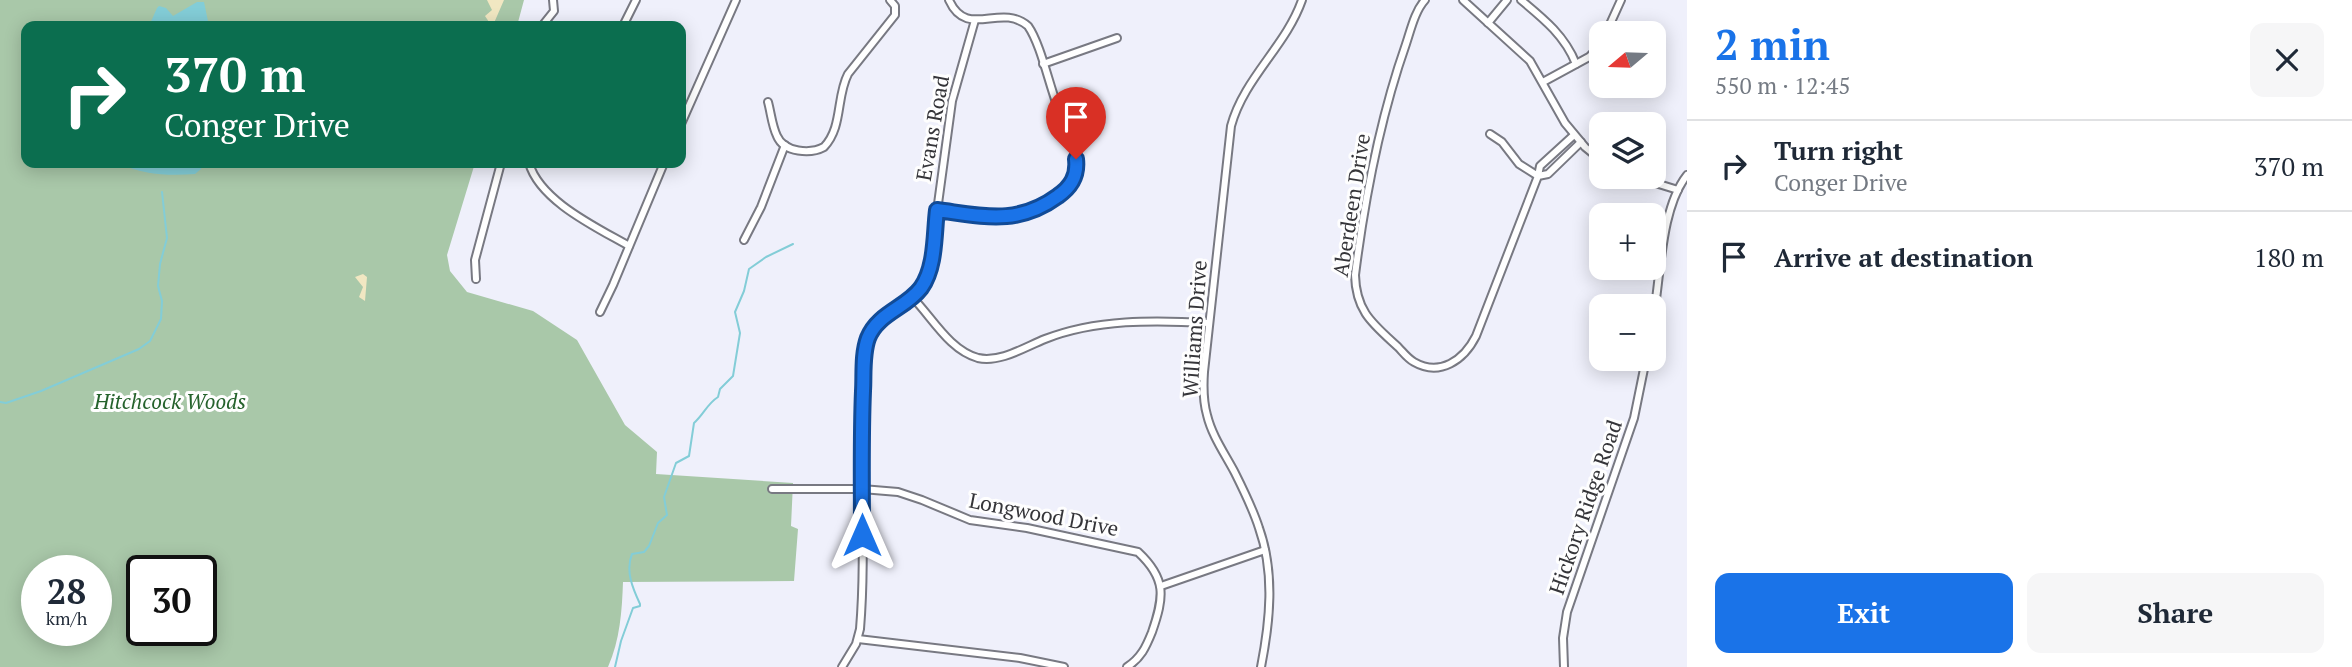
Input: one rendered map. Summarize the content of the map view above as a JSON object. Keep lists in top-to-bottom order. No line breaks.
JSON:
{"streets":{"street":["Evans Road","Aberdeen Drive","Williams Drive","Hickory Ridge Road","Longwood Drive"]},"crossings":[["Evans Road","Longwood Drive"]],"parks":["Hitchcock Woods"],"north":"left","page":{"heading":["2 min","550 m · 12:45"],"map_buttons":["+","−"],"turn":["370 m","Conger Drive"],"list":[{"name":"Turn right","note":"Conger Drive","value":"370 m"},{"name":"Arrive at destination","value":"180 m"}],"speed":"28 km/h","limit":"30","buttons":["Exit","Share"]}}
